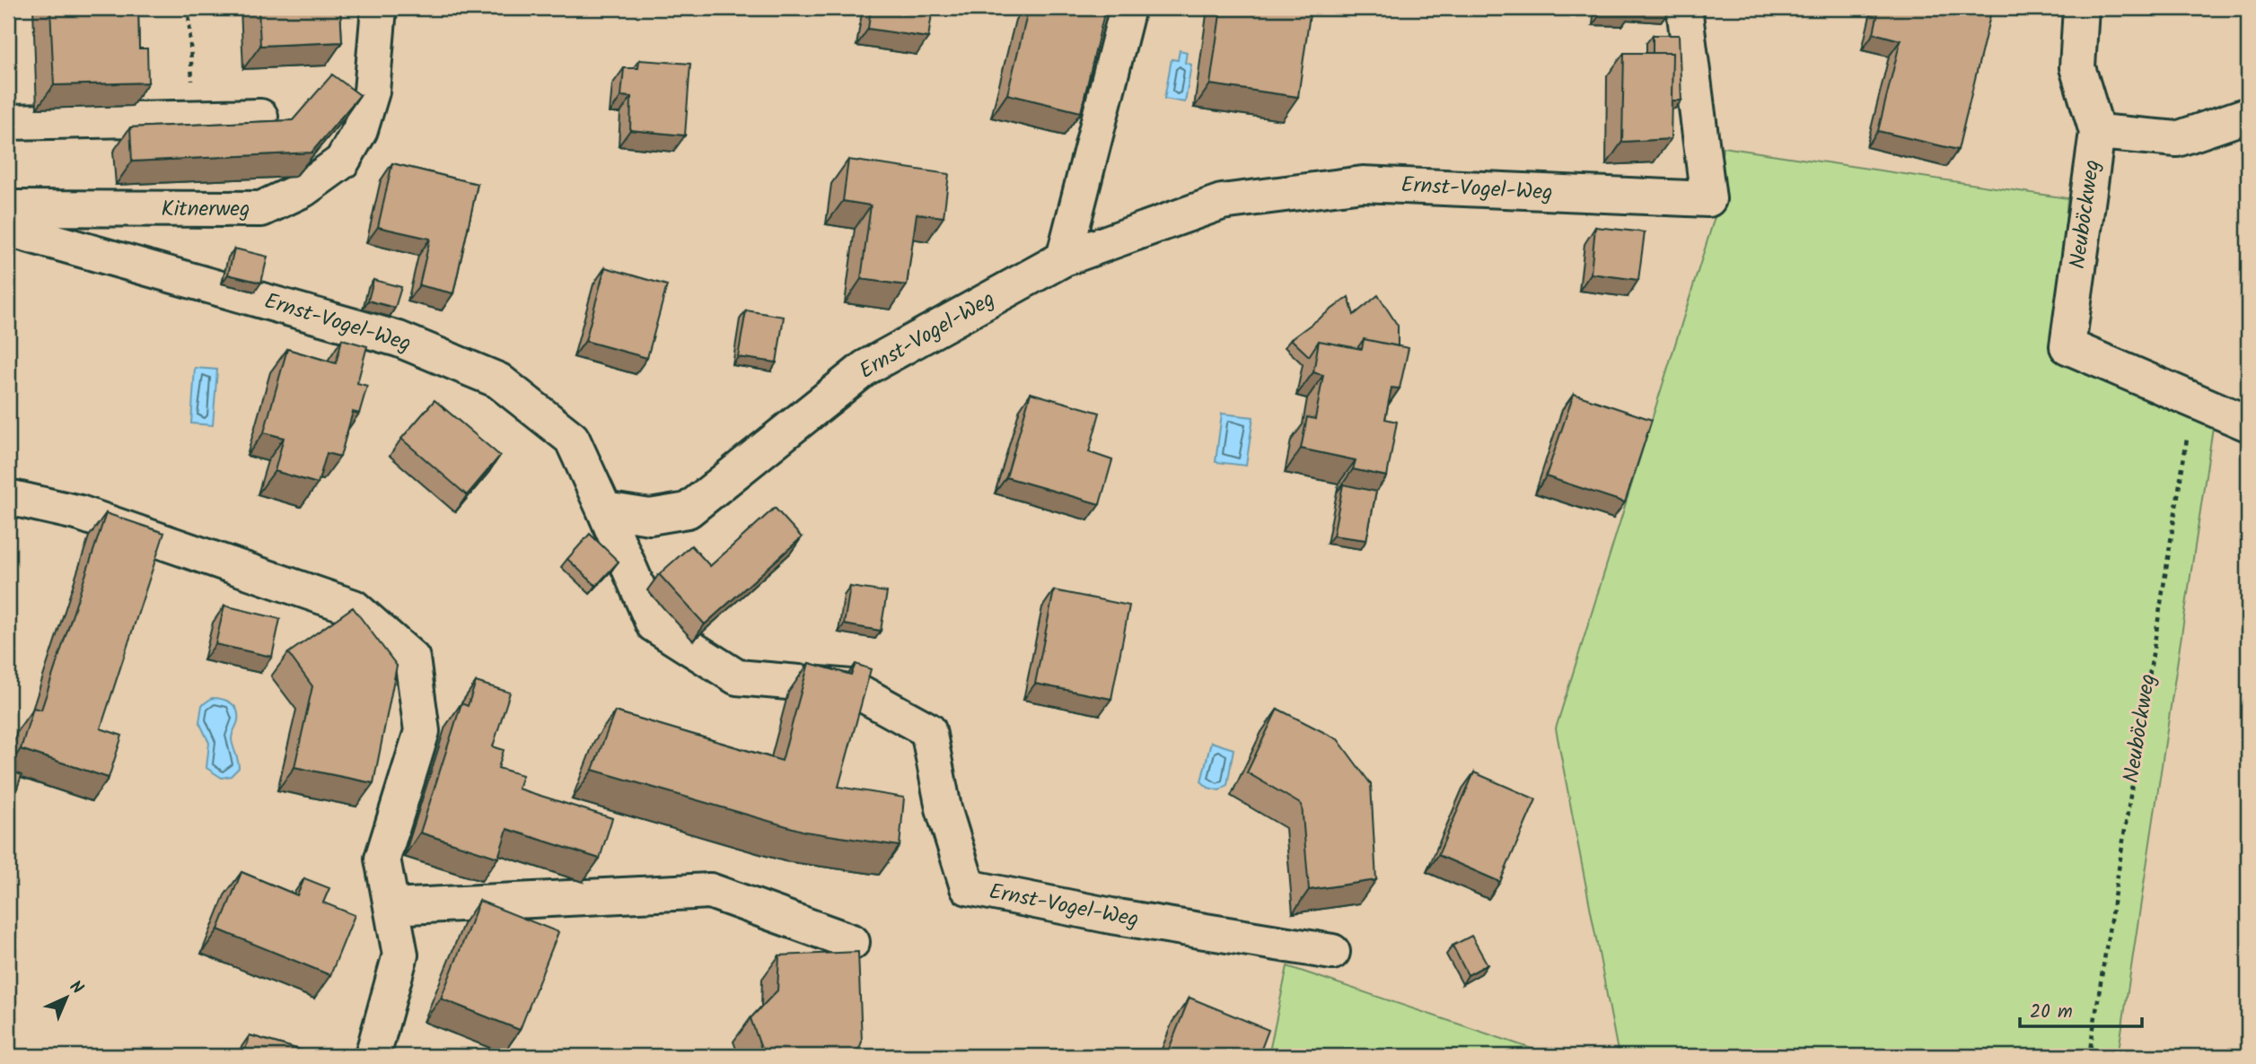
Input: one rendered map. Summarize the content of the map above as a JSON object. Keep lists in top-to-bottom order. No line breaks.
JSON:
{"streets":{"street":["Ernst-Vogel-Weg","Kitnerweg","Neuböckweg"]},"scale_bar":"20 m","north":"top right"}
